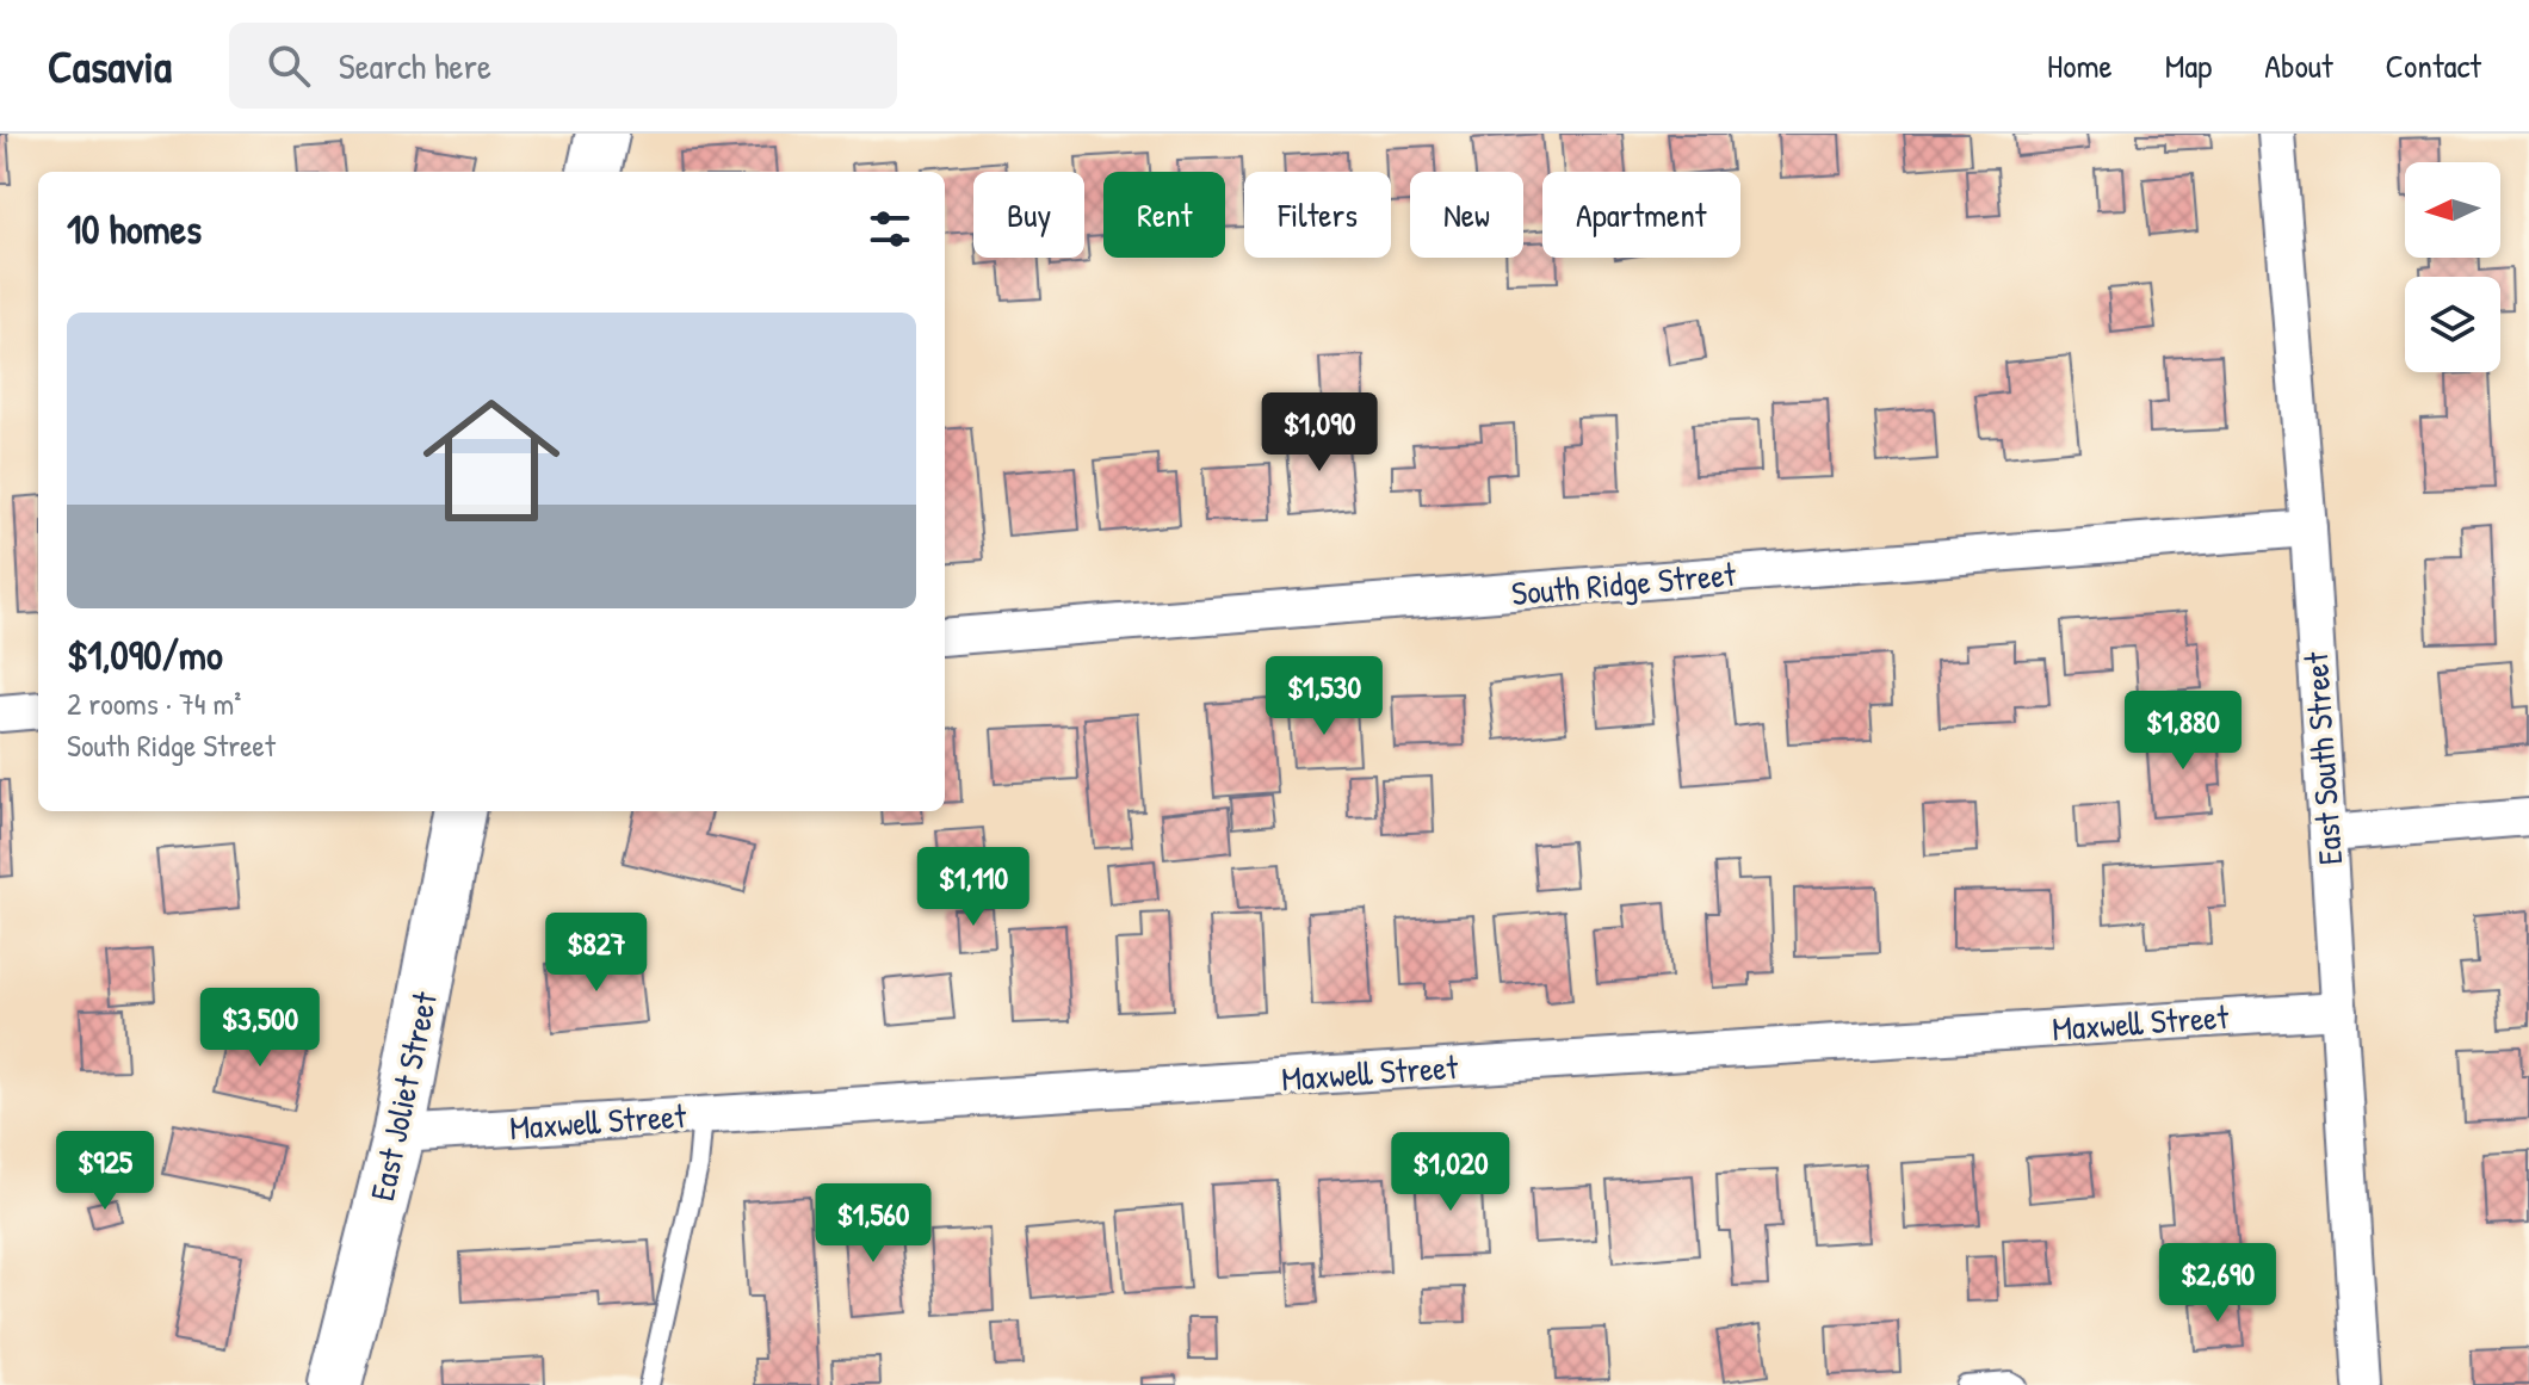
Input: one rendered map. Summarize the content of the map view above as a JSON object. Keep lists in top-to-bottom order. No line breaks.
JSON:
{"streets":{"main road":["East Joliet Street"],"street":["South Ridge Street","East South Street","Maxwell Street"]},"crossings":[["South Ridge Street","East South Street"],["East South Street","Maxwell Street"],["Maxwell Street","East Joliet Street"]],"north":"left","page":{"header":"Casavia","search":"Search here","nav":["Home","Map","About","Contact"],"chip":["Buy","Rent","Filters","New","Apartment"],"heading":"10 homes","list":[{"name":"$1,090/mo","note":"2 rooms · 74 m² · South Ridge Street"}],"price":["$1,090","$1,530","$1,880","$1,110","$827","$3,500","$925","$1,020","$1,560","$2,690"]}}
